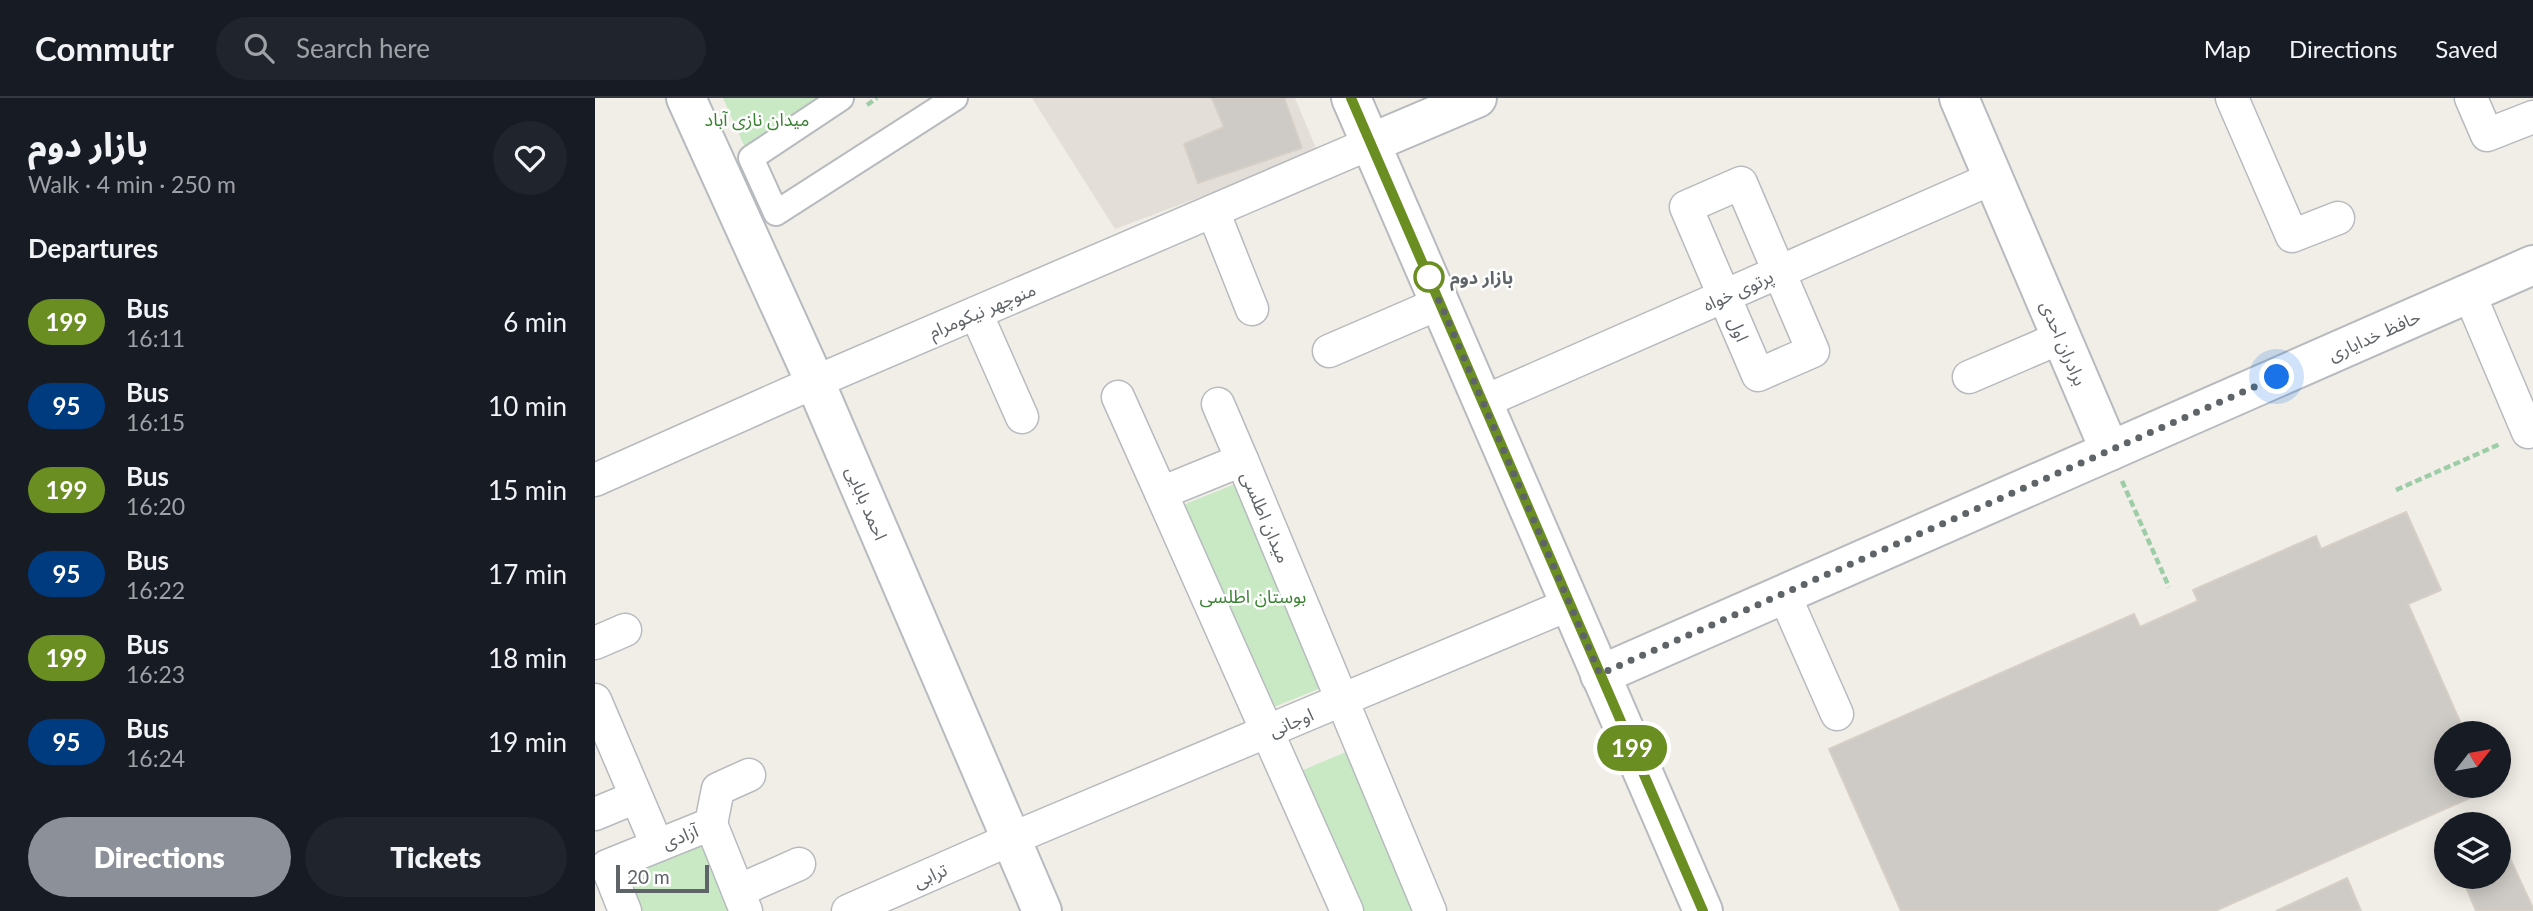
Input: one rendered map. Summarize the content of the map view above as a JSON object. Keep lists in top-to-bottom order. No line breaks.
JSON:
{"streets":{"street":["پرتوی خواه","منوچهر نیکومرام","اول","حافظ خدایاری","برادران احدی","احمد بابایی","میدان اطلسی","اوجانی","آزادی","ترابی"]},"crossings":[["پرتوی خواه","اول"],["پرتوی خواه","برادران احدی"],["منوچهر نیکومرام","احمد بابایی"],["حافظ خدایاری","برادران احدی"],["احمد بابایی","اوجانی"],["احمد بابایی","ترابی"],["میدان اطلسی","اوجانی"],["اوجانی","ترابی"]],"parks":["میدان نازی آباد","بوستان اطلسی"],"places":["بازار دوم"],"lines":["bus line 199"],"scale_bar":"20 m","north":"top right","page":{"header":"Commutr","search":"Search here","nav":["Map","Directions","Saved"],"heading":[["بازار دوم","Walk · 4 min · 250 m"],"Departures"],"on_map":"199","list":[{"mark":"199","name":"Bus","note":"16:11","value":"6 min"},{"mark":"95","name":"Bus","note":"16:15","value":"10 min"},{"mark":"199","name":"Bus","note":"16:20","value":"15 min"},{"mark":"95","name":"Bus","note":"16:22","value":"17 min"},{"mark":"199","name":"Bus","note":"16:23","value":"18 min"},{"mark":"95","name":"Bus","note":"16:24","value":"19 min"}],"buttons":["Directions","Tickets"],"scale":"20 m"}}
